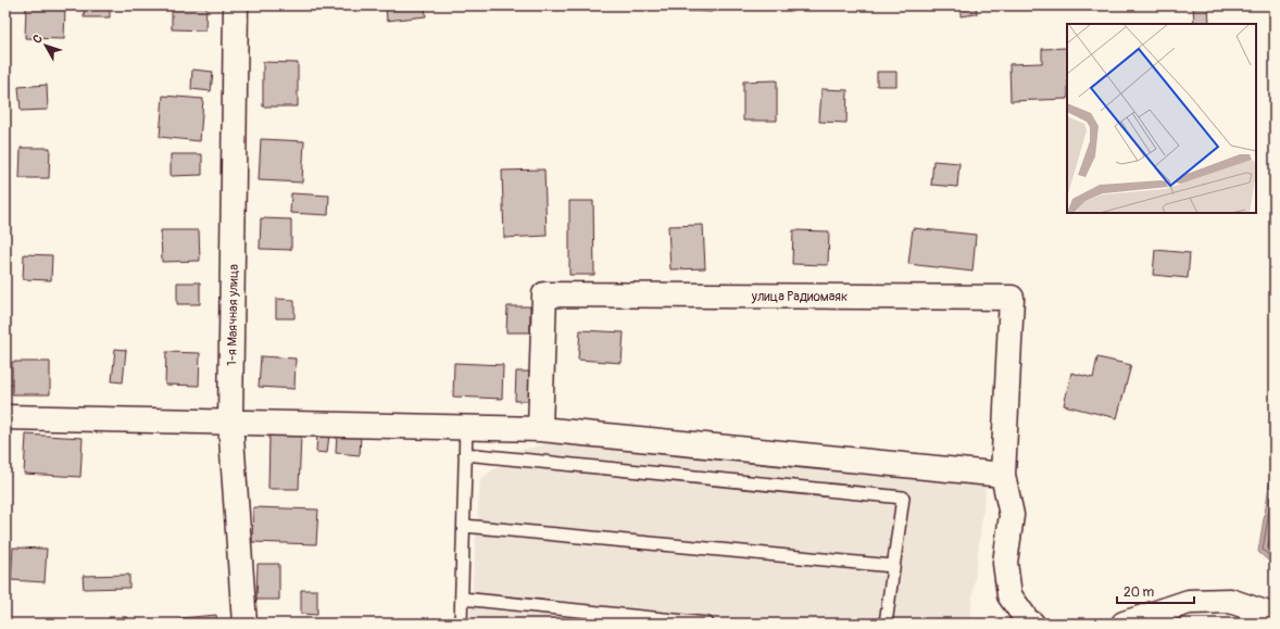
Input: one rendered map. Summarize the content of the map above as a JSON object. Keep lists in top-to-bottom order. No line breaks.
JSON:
{"streets":{"street":["улица Радиомаяк","1-я Маячная улица"]},"scale_bar":"20 m","north":"top left"}
